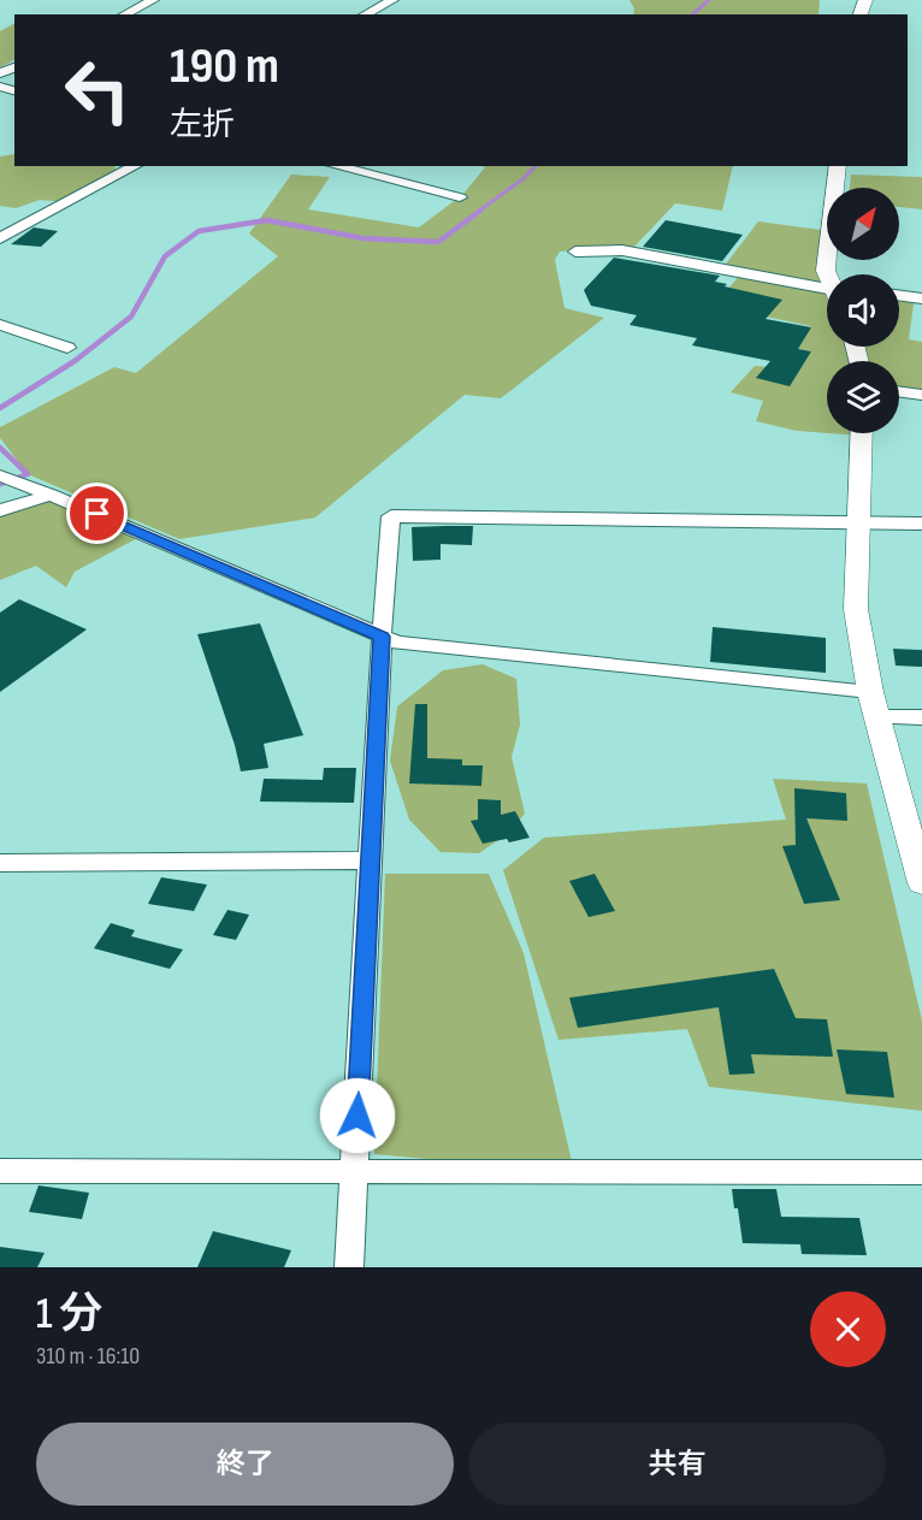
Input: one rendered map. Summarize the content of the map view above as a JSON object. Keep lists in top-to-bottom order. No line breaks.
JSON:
{"north":"top right","page":{"turn":["190 m","左折"],"heading":["1 分","310 m · 16:10"],"buttons":["終了","共有"]}}
